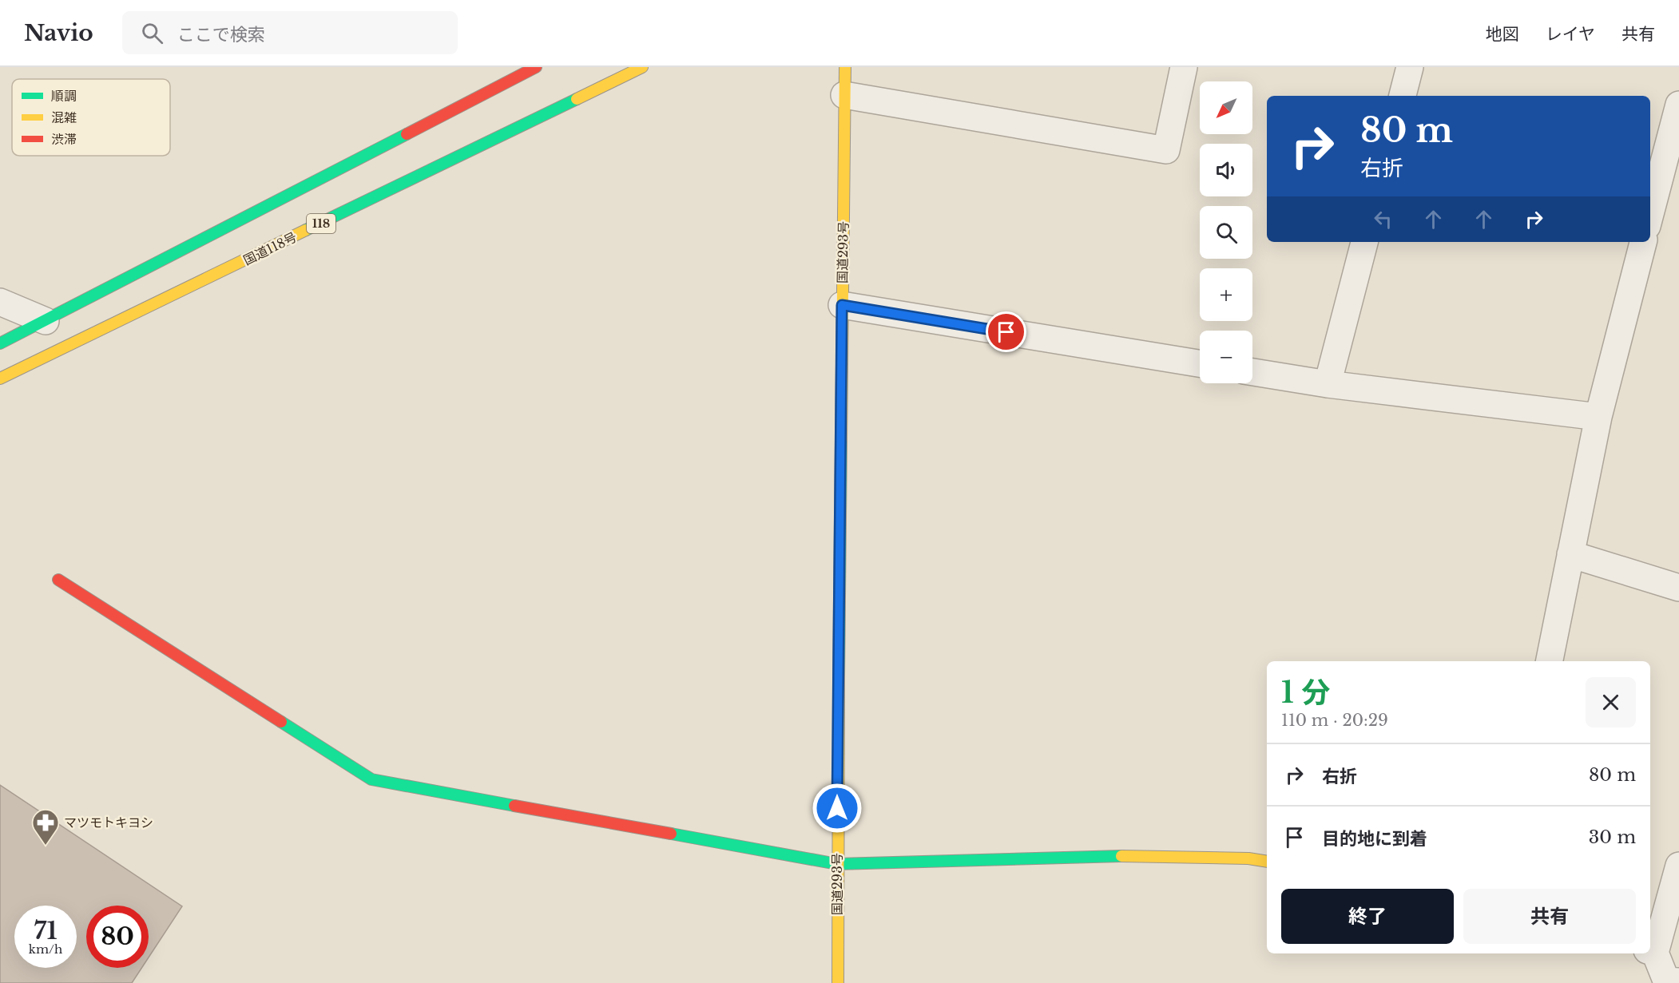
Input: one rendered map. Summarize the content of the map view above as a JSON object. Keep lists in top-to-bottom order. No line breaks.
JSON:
{"streets":{"main road":["118","国道118号","国道293号"]},"places":{"pharmacy":["マツモトキヨシ"]},"legend":["順調","混雑","渋滞"],"north":"bottom left","page":{"header":"Navio","search":"ここで検索","nav":["地図","レイヤ","共有"],"map_buttons":["+","−"],"turn":["80 m","右折"],"heading":["1 分","110 m · 20:29"],"list":[{"name":"右折","value":"80 m"},{"name":"目的地に到着","value":"30 m"}],"buttons":["終了","共有"],"speed":"71 km/h","limit":"80"}}
